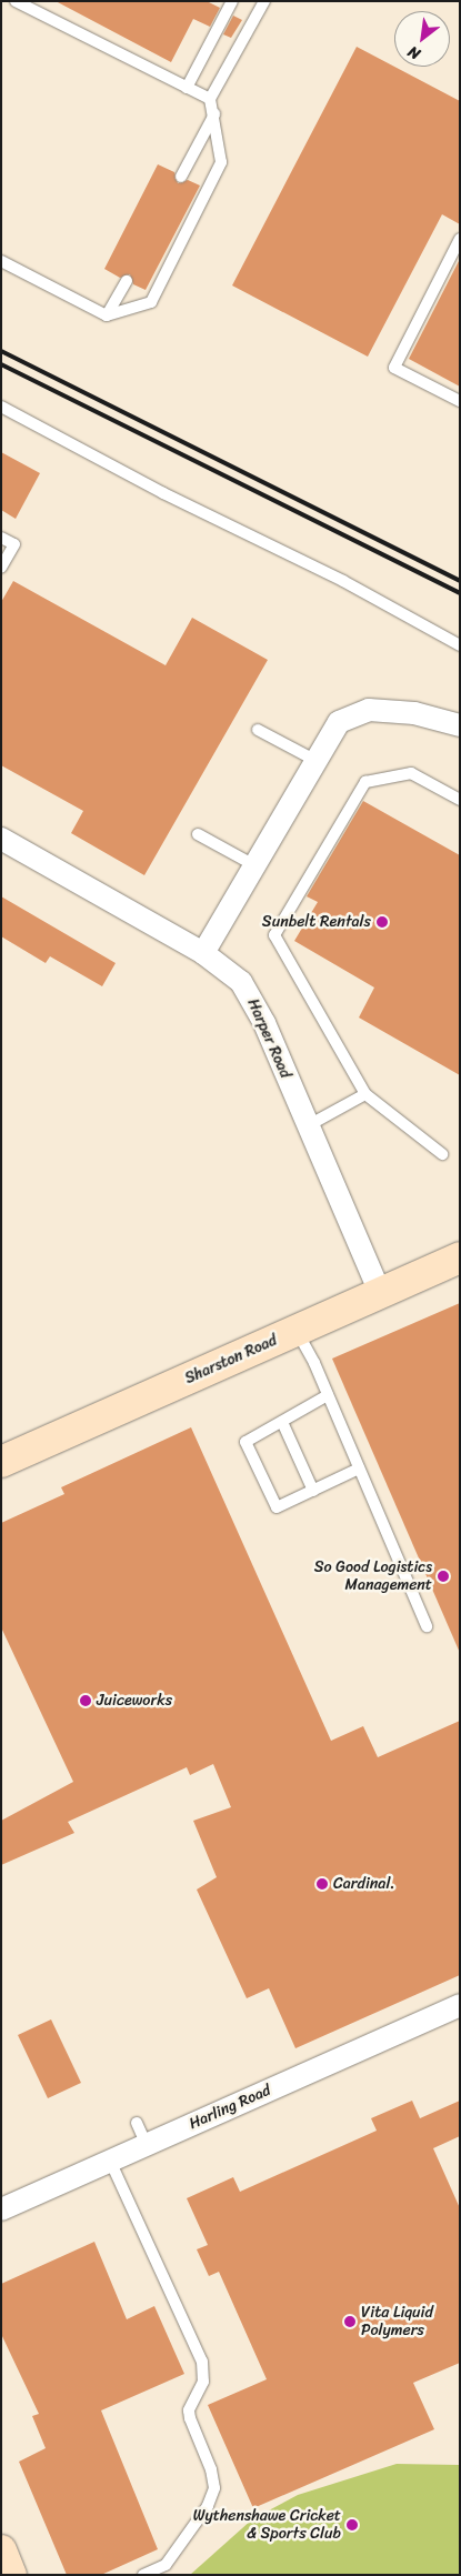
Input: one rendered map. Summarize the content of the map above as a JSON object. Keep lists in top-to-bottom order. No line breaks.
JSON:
{"streets":{"main road":["Sharston Road"],"street":["Harper Road","Harling Road"]},"crossings":[["Harper Road","Sharston Road"]],"places":["Sunbelt Rentals","So Good Logistics Management","Juiceworks","Cardinal.","Vita Liquid Polymers","Wythenshawe Cricket & Sports Club"],"north":"bottom left"}
